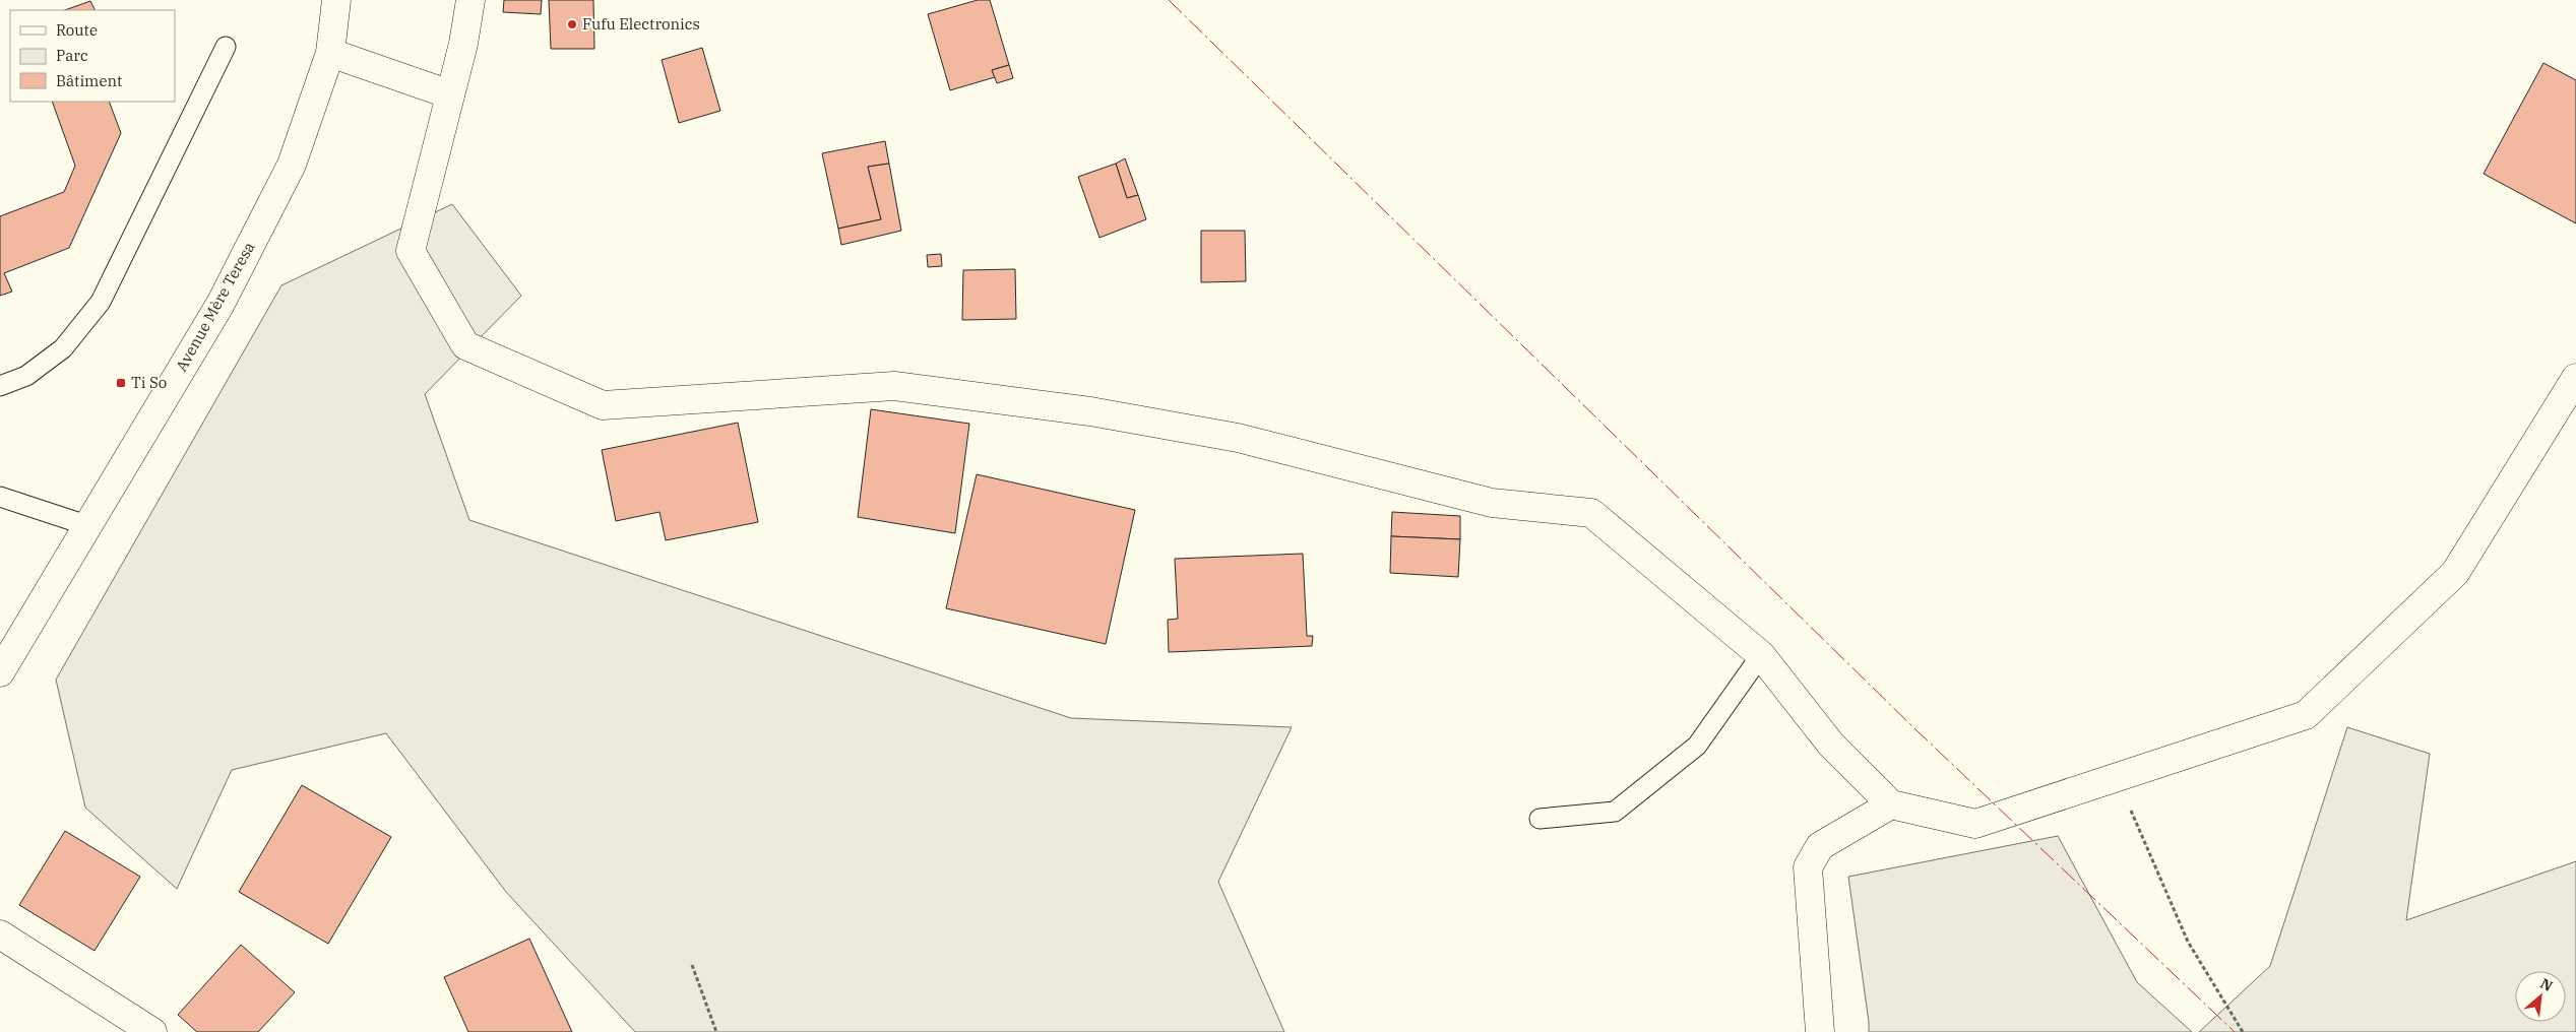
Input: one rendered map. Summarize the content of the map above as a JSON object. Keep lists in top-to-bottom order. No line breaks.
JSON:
{"streets":{"street":["Avenue Mère Teresa"]},"places":{"other":["Fufu Electronics"],"transit":["Ti So"]},"legend":["Route","Parc","Bâtiment"],"north":"top right"}
